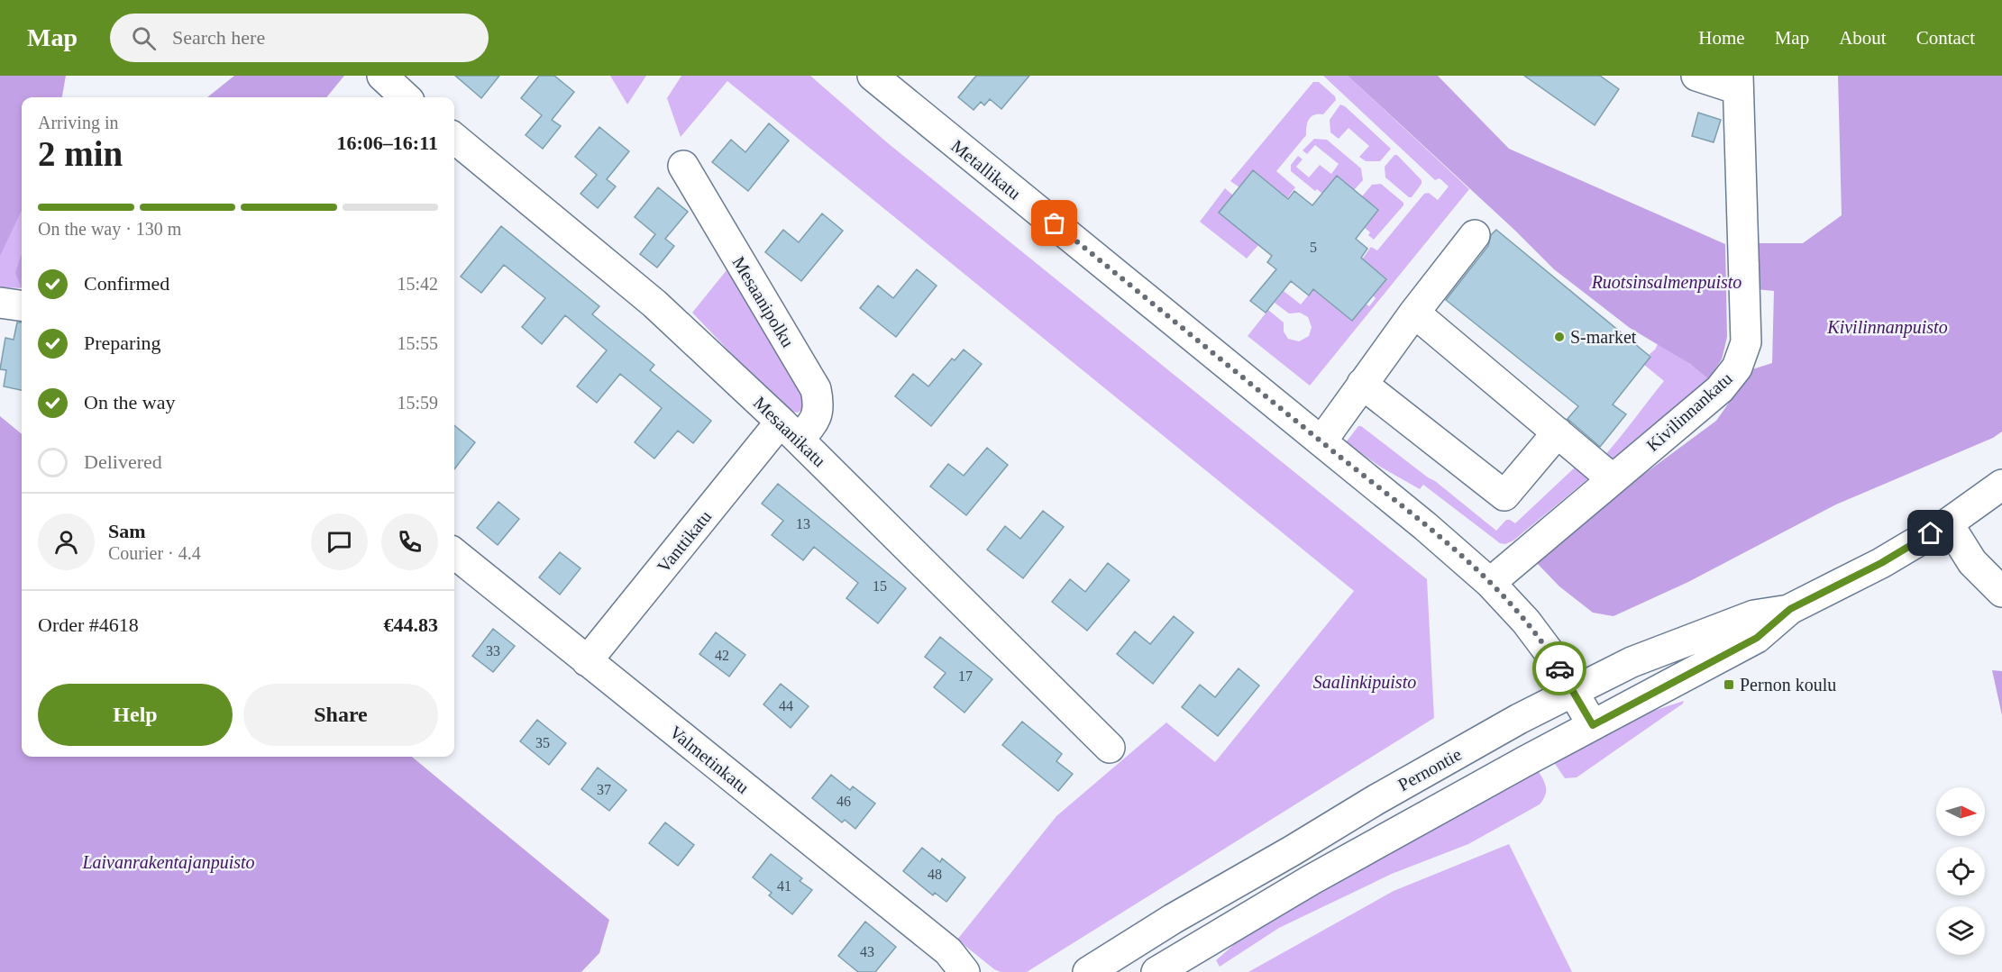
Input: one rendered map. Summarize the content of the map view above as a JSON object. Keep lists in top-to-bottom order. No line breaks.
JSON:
{"streets":{"street":["Metallikatu","Mesaanipolku","Kivilinnankatu","Mesaanikatu","Vanttikatu","Valmetinkatu","Pernontie"]},"crossings":[["Metallikatu","Kivilinnankatu"],["Metallikatu","Pernontie"],["Mesaanipolku","Mesaanikatu"],["Mesaanipolku","Vanttikatu"],["Mesaanikatu","Vanttikatu"],["Vanttikatu","Valmetinkatu"]],"parks":["Ruotsinsalmenpuisto","Kivilinnanpuisto","Saalinkipuisto","Laivanrakentajanpuisto"],"places":{"other":["S-market"],"transit":["Pernon koulu"]},"house_numbers":["5","13","15","33","42","17","44","35","37","46","48","41","43"],"north":"right","page":{"header":"Map","search":"Search here","nav":["Home","Map","About","Contact"],"heading":["2 min","Arriving in","16:06–16:11"],"panel":["Sam","Courier · 4.4","Order #4618","€44.83"],"bar":"On the way · 130 m","list":[["Confirmed","15:42"],["Preparing","15:55"],["On the way","15:59"],"Delivered"],"buttons":["Help","Share"]}}
